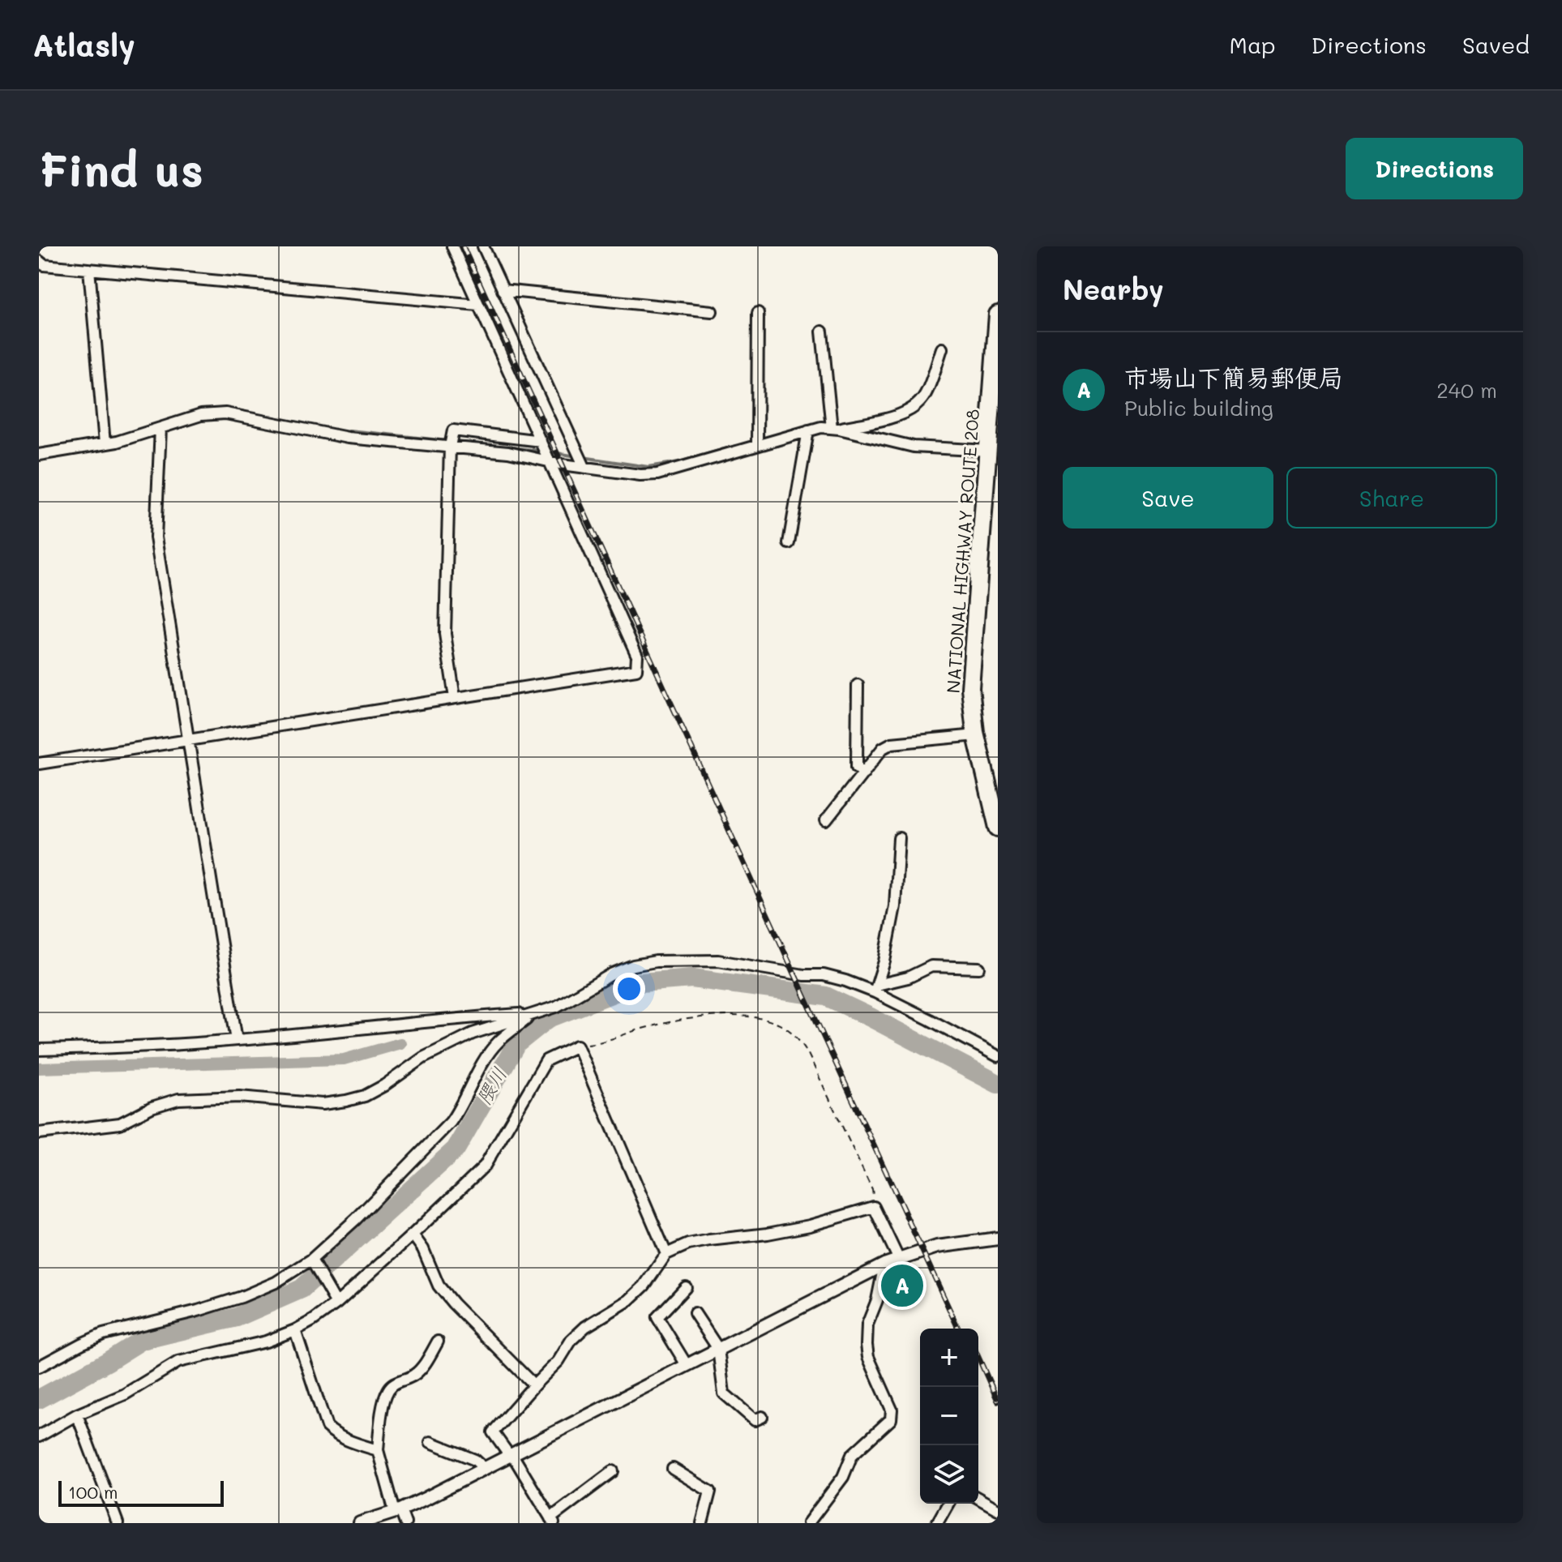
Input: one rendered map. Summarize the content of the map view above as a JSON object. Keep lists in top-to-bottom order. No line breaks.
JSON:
{"streets":{"highway":["NATIONAL HIGHWAY ROUTE 208"]},"water":["隈川"],"scale_bar":"100 m","page":{"header":"Atlasly","nav":["Map","Directions","Saved"],"buttons":["Directions",["Save","Share"]],"title":"Find us","heading":"Nearby","list":[{"mark":"A","name":"市場山下簡易郵便局","note":"Public building","value":"240 m"}],"pins":"A","map_buttons":["+","−"],"scale":"100 m"}}
